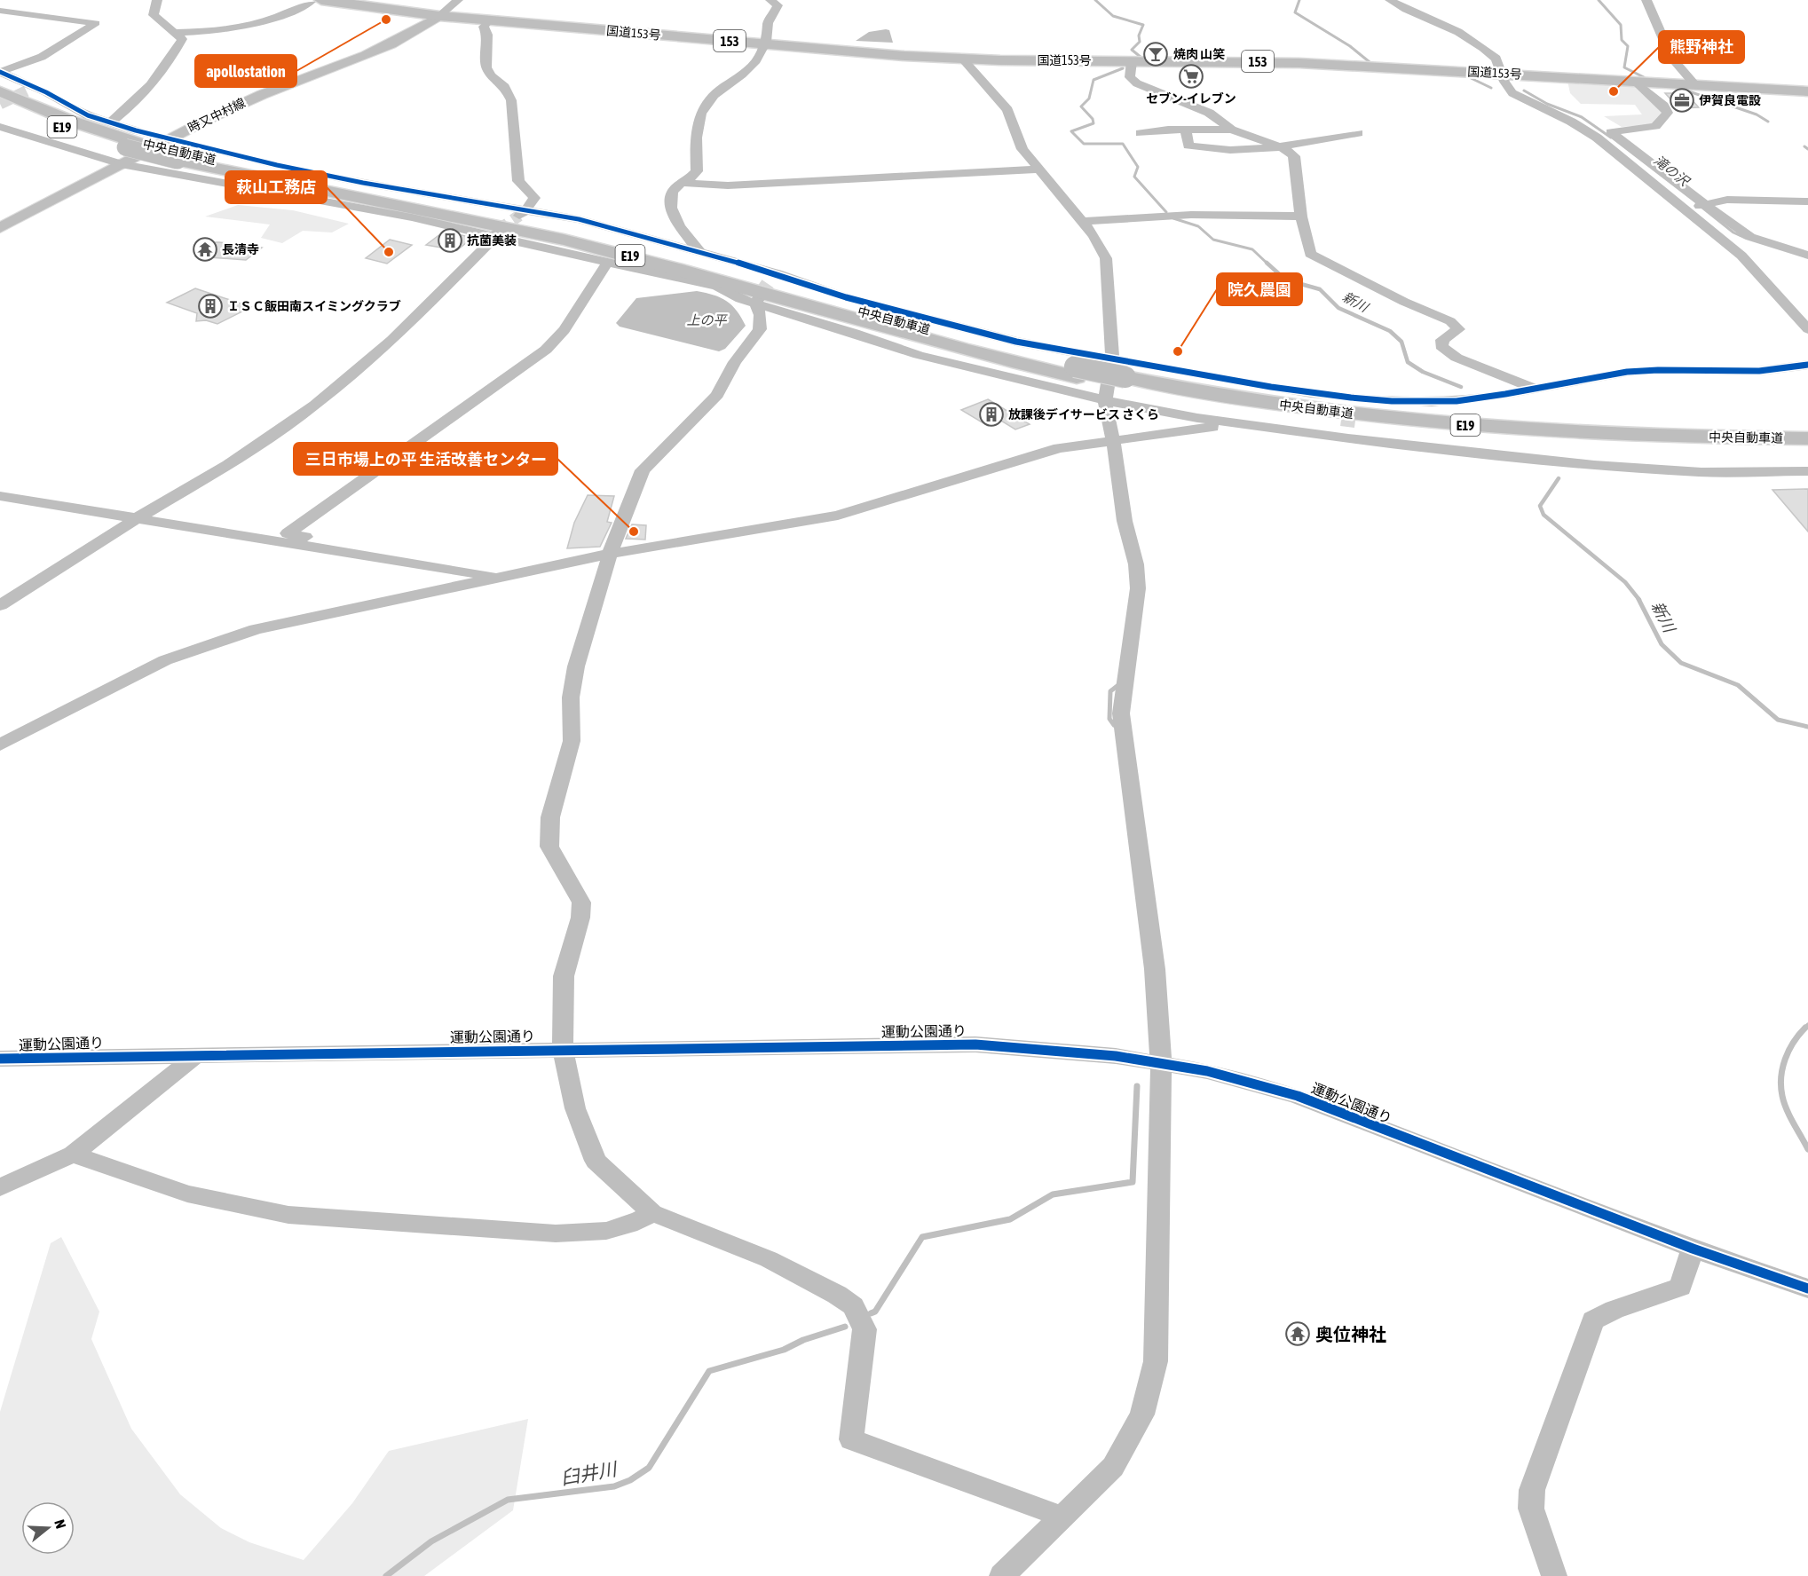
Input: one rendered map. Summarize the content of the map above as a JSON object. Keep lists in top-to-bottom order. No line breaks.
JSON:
{"streets":{"highway":["国道153号","153","E19","中央自動車道"],"main road":["時又中村線"],"street":["運動公園通り"]},"crossings":[["国道153号","時又中村線"]],"water":["滝の沢","新川","上の平","臼井川"],"places":{"other":["apollostation","熊野神社","萩山工務店","院久農園","三日市場上の平 生活改善センター"],"bar":["焼肉 山笑"],"supermarket":["セブン-イレブン"],"office":["伊賀良電設"],"building":["抗菌美装","ＩＳＣ飯田南スイミングクラブ","放課後デイサービス さくら"],"temple":["長清寺","奥位神社"]},"north":"right"}
